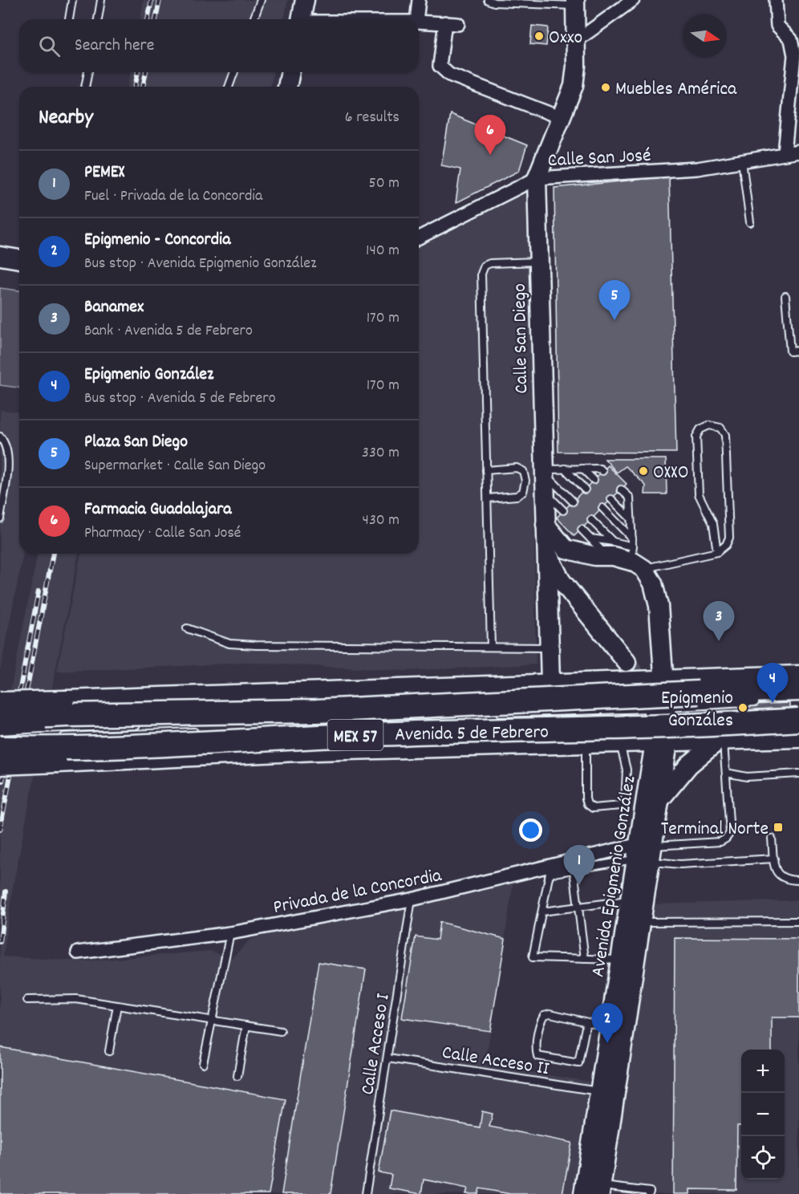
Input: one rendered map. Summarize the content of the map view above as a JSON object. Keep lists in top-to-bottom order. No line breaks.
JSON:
{"streets":{"highway":["Avenida 5 de Febrero","MEX 57"],"main road":["Calle San Diego","Avenida Epigmenio González"],"street":["Calle San José","Privada de la Concordia"],"lane":["Calle Acceso I","Calle Acceso II"]},"crossings":[["Calle San José","Calle San Diego"],["Avenida 5 de Febrero","Avenida Epigmenio González"],["Avenida Epigmenio González","Privada de la Concordia"],["Avenida Epigmenio González","Calle Acceso II"],["Privada de la Concordia","Calle Acceso I"],["Calle Acceso I","Calle Acceso II"]],"places":{"other":["Oxxo","Muebles América","OXXO","Epigmenio Gonzáles"],"transit":["Terminal Norte"]},"north":"right","page":{"search":"Search here","heading":["Nearby","6 results"],"pins":["6","5","3","4","1","2"],"list":[{"mark":"1","name":"PEMEX","note":"Fuel · Privada de la Concordia","value":"50 m"},{"mark":"2","name":"Epigmenio - Concordia","note":"Bus stop · Avenida Epigmenio González","value":"140 m"},{"mark":"3","name":"Banamex","note":"Bank · Avenida 5 de Febrero","value":"170 m"},{"mark":"4","name":"Epigmenio González","note":"Bus stop · Avenida 5 de Febrero","value":"170 m"},{"mark":"5","name":"Plaza San Diego","note":"Supermarket · Calle San Diego","value":"330 m"},{"mark":"6","name":"Farmacia Guadalajara","note":"Pharmacy · Calle San José","value":"430 m"}],"map_buttons":["+","−"]}}
